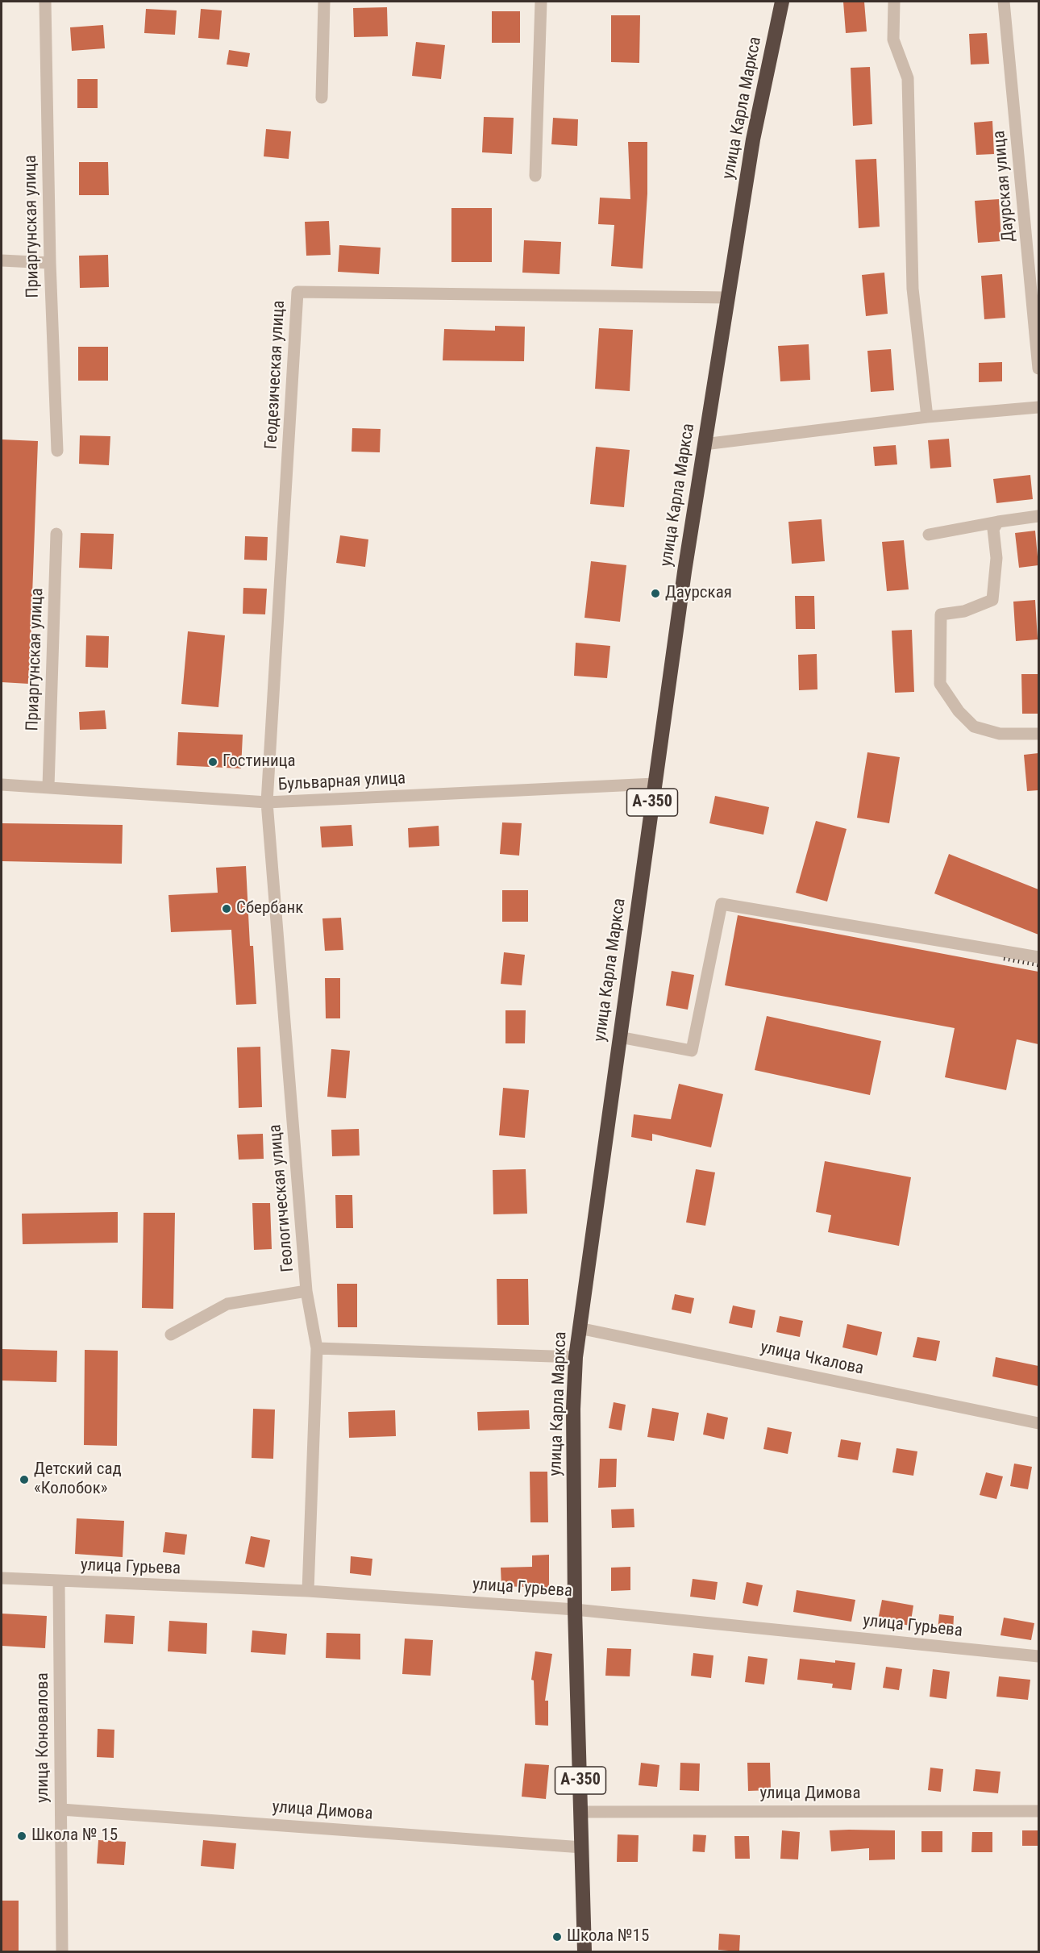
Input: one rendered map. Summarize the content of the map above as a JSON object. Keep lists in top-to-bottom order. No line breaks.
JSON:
{"streets":{"highway":["улица Карла Маркса","А-350"],"street":["Даурская улица","Приаргунская улица","Геодезическая улица","Бульварная улица","Геологическая улица","улица Чкалова","улица Гурьева","улица Коновалова","улица Димова"]},"crossings":[["улица Карла Маркса","Геодезическая улица"],["улица Карла Маркса","Бульварная улица"],["улица Карла Маркса","улица Чкалова"],["улица Карла Маркса","улица Гурьева"],["улица Карла Маркса","улица Димова"],["Приаргунская улица","Бульварная улица"],["Геодезическая улица","Бульварная улица"],["Геодезическая улица","Геологическая улица"],["Бульварная улица","Геологическая улица"],["Геологическая улица","улица Гурьева"],["улица Гурьева","улица Коновалова"],["улица Коновалова","улица Димова"]],"places":["Даурская","Гостиница","Сбербанк","Детский сад «Колобок»","Школа № 15","Школа №15"]}
